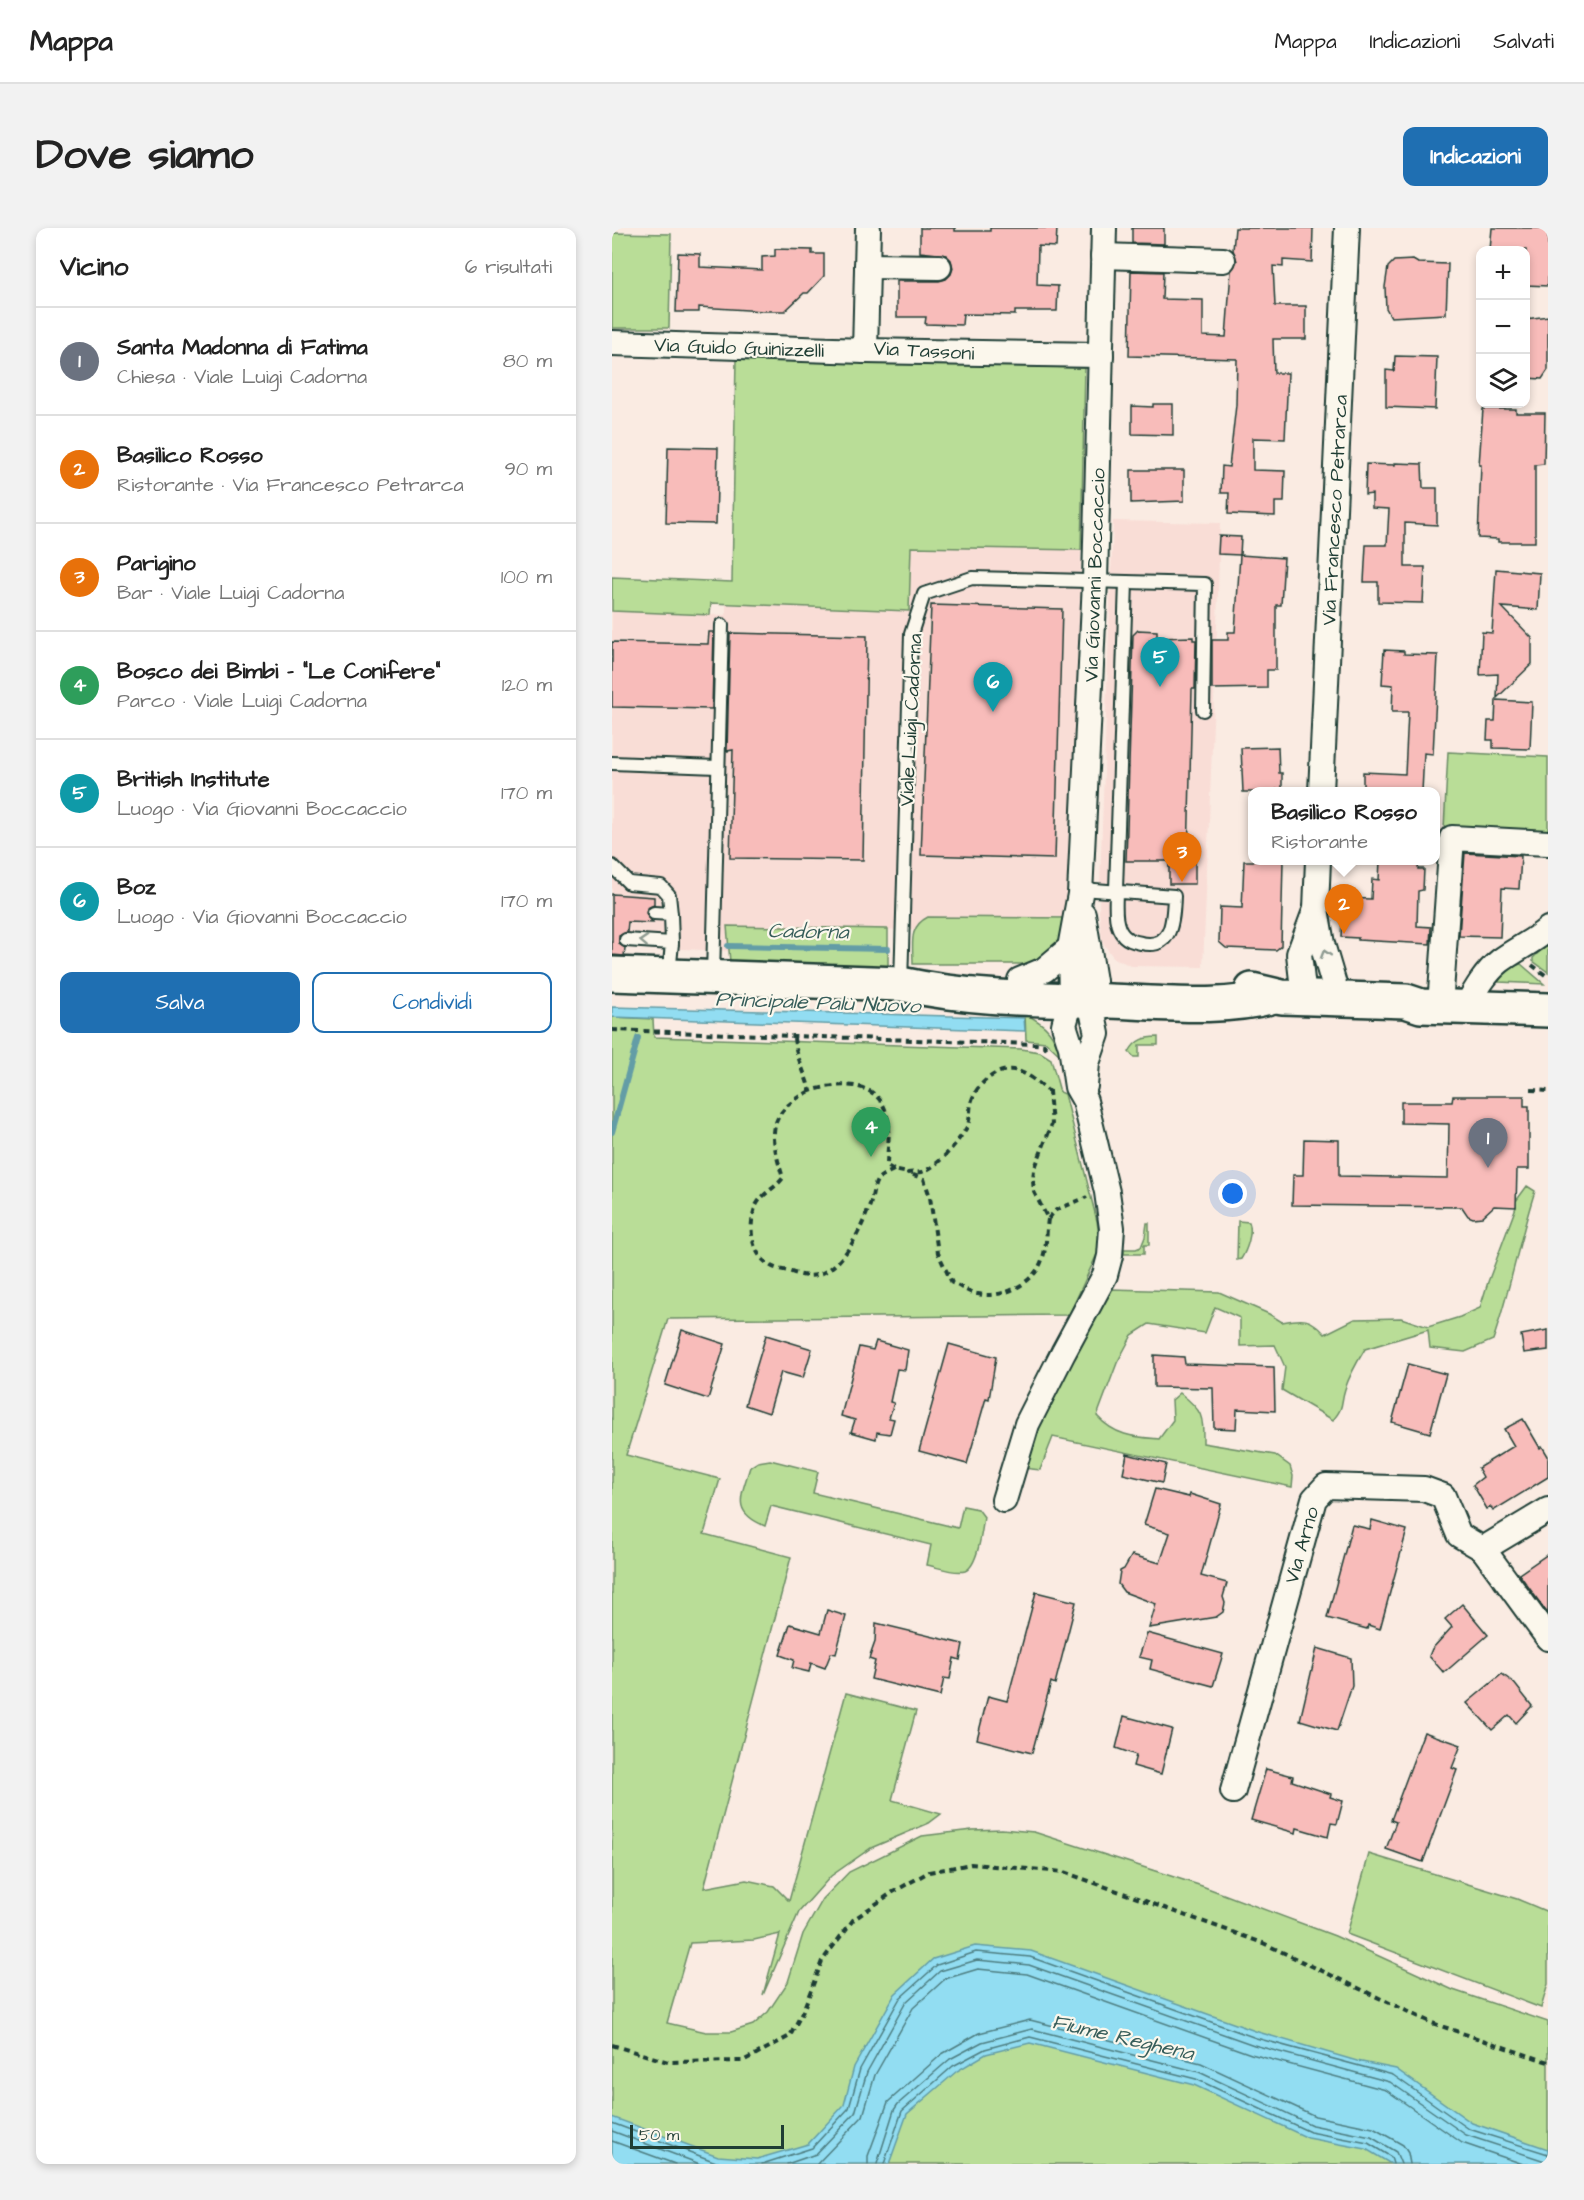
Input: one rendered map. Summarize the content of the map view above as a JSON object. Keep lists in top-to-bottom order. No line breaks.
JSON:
{"streets":{"street":["Via Guido Guinizzelli","Via Tassoni","Via Francesco Petrarca","Via Giovanni Boccaccio","Via Arno"],"lane":["Viale Luigi Cadorna"]},"crossings":[["Via Guido Guinizzelli","Via Tassoni"],["Via Tassoni","Via Giovanni Boccaccio"],["Via Giovanni Boccaccio","Viale Luigi Cadorna"]],"water":["Cadorna","Principale Palù Nuovo","Fiume Reghena"],"scale_bar":"50 m","page":{"header":"Mappa","nav":["Mappa","Indicazioni","Salvati"],"title":"Dove siamo","buttons":["Indicazioni",["Salva","Condividi"]],"heading":["Vicino","6 risultati"],"map_buttons":["+","−"],"list":[{"mark":"1","name":"Santa Madonna di Fatima","note":"Chiesa · Viale Luigi Cadorna","value":"80 m"},{"mark":"2","name":"Basilico Rosso","note":"Ristorante · Via Francesco Petrarca","value":"90 m"},{"mark":"3","name":"Parigino","note":"Bar · Viale Luigi Cadorna","value":"100 m"},{"mark":"4","name":"Bosco dei Bimbi - \"Le Conifere\"","note":"Parco · Viale Luigi Cadorna","value":"120 m"},{"mark":"5","name":"British Institute","note":"Luogo · Via Giovanni Boccaccio","value":"170 m"},{"mark":"6","name":"Boz","note":"Luogo · Via Giovanni Boccaccio","value":"170 m"}],"pins":["5","6","3","2","4","1"],"popup":["Basilico Rosso","Ristorante"],"scale":"50 m"}}
